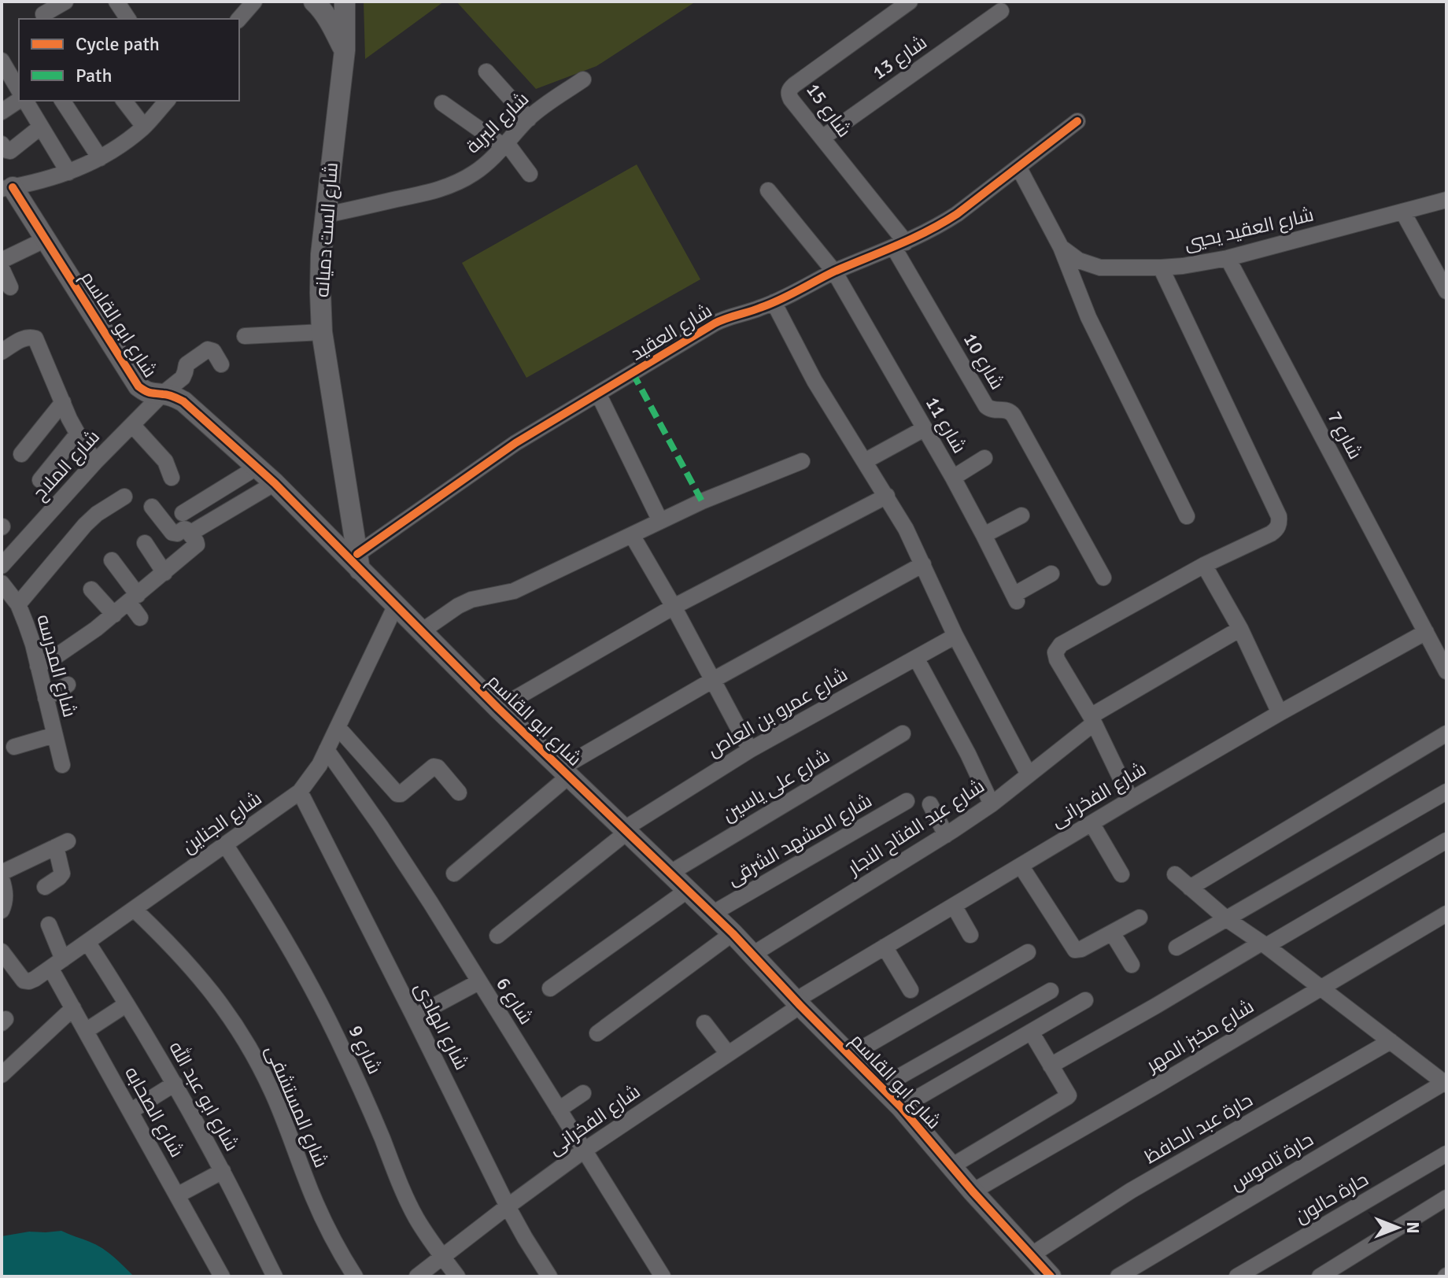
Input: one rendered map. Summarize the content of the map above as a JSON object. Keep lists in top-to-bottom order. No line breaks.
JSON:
{"streets":{"street":["شارع 13","شارع 15","شارع البربة","شارع العقيد يحيي","شارع الست دميانه","شارع ابو القاسم","شارع العقيد","شارع 10","شارع 11","شارع 7","شارع الملاح","شارع المدرسه","شارع عمرو بن العاص","شارع على ياسين","شارع الفخرانى","شارع الجناين","شارع عبد الفتاح النجار","شارع المشهد الشرقى","شارع 6","شارع الهادى","شارع مخبز المهر","شارع 9","شارع ابو عبد الله","شارع المستشفى","شارع الصحابه","حارة عبد الحافظ","حارة تاموس","حارة حالون"]},"crossings":[["شارع 13","شارع 15"],["شارع 15","شارع العقيد"],["شارع 15","شارع 10"],["شارع البربة","شارع الست دميانه"],["شارع العقيد يحيي","شارع 7"],["شارع الست دميانه","شارع ابو القاسم"],["شارع الست دميانه","شارع العقيد"],["شارع ابو القاسم","شارع العقيد"],["شارع ابو القاسم","شارع الملاح"],["شارع ابو القاسم","شارع عمرو بن العاص"],["شارع ابو القاسم","شارع على ياسين"],["شارع ابو القاسم","شارع الفخرانى"],["شارع ابو القاسم","شارع الجناين"],["شارع ابو القاسم","شارع عبد الفتاح النجار"],["شارع ابو القاسم","شارع المشهد الشرقى"],["شارع ابو القاسم","شارع مخبز المهر"],["شارع ابو القاسم","حارة عبد الحافظ"],["شارع العقيد","شارع 10"],["شارع العقيد","شارع 11"],["شارع 7","شارع الفخرانى"],["شارع الفخرانى","شارع 6"],["شارع الفخرانى","شارع الهادى"],["شارع الفخرانى","شارع 9"],["شارع الجناين","شارع 6"],["شارع الجناين","شارع الهادى"],["شارع الجناين","شارع 9"],["شارع الجناين","شارع ابو عبد الله"],["شارع الجناين","شارع المستشفى"],["شارع الجناين","شارع الصحابه"]],"legend":["Cycle path","Path"],"north":"right"}
